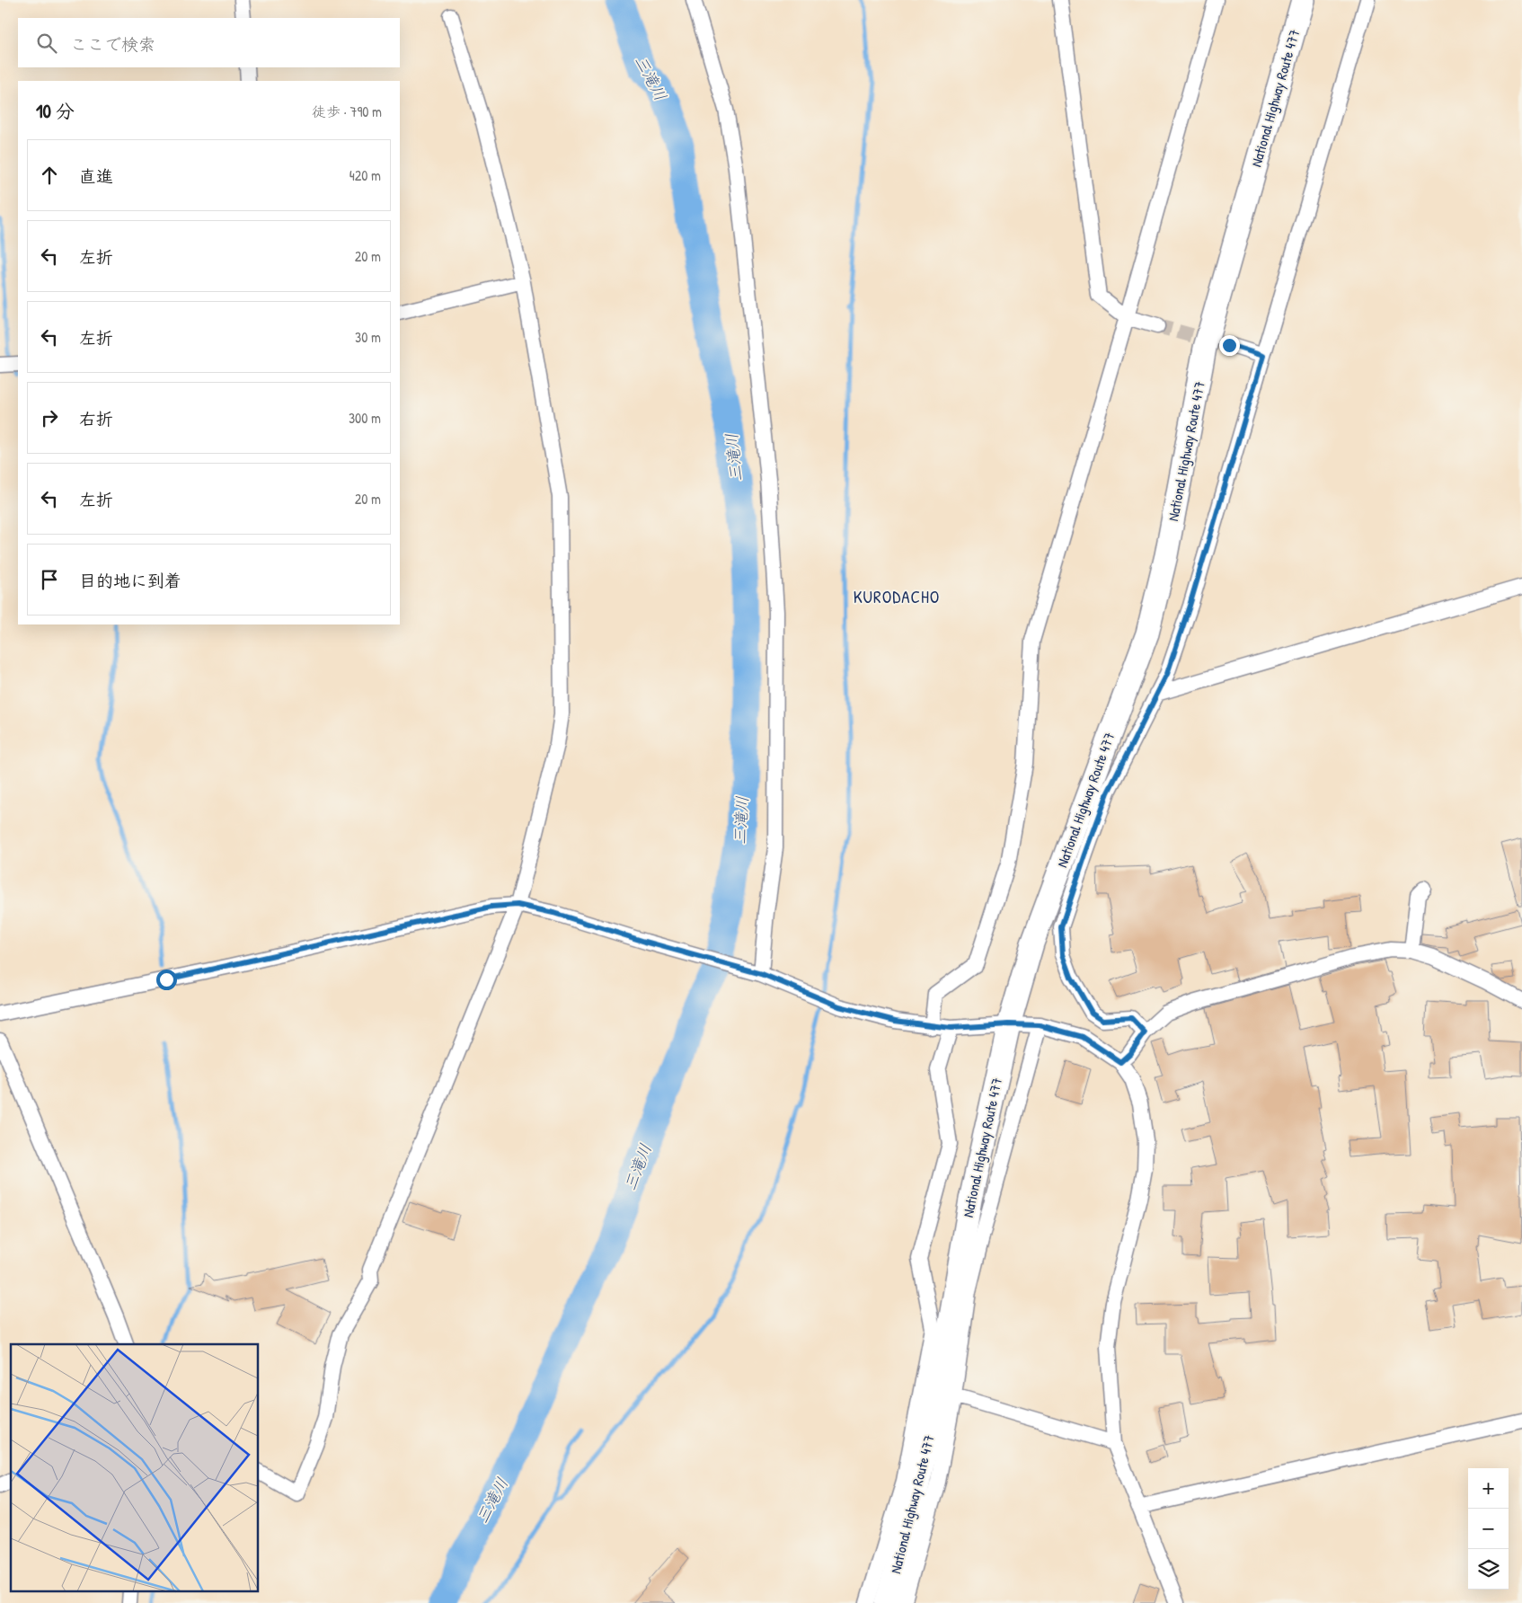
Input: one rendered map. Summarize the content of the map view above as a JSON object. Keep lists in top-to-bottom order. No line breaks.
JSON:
{"streets":{"highway":["National Highway Route 477"]},"districts":["KURODACHO"],"water":["三滝川"],"page":{"search":"ここで検索","heading":["10 分","徒歩 · 790 m"],"list":[["直進","420 m"],["左折","20 m"],["左折","30 m"],["右折","300 m"],["左折","20 m"],"目的地に到着"],"map_buttons":["+","−"]}}
